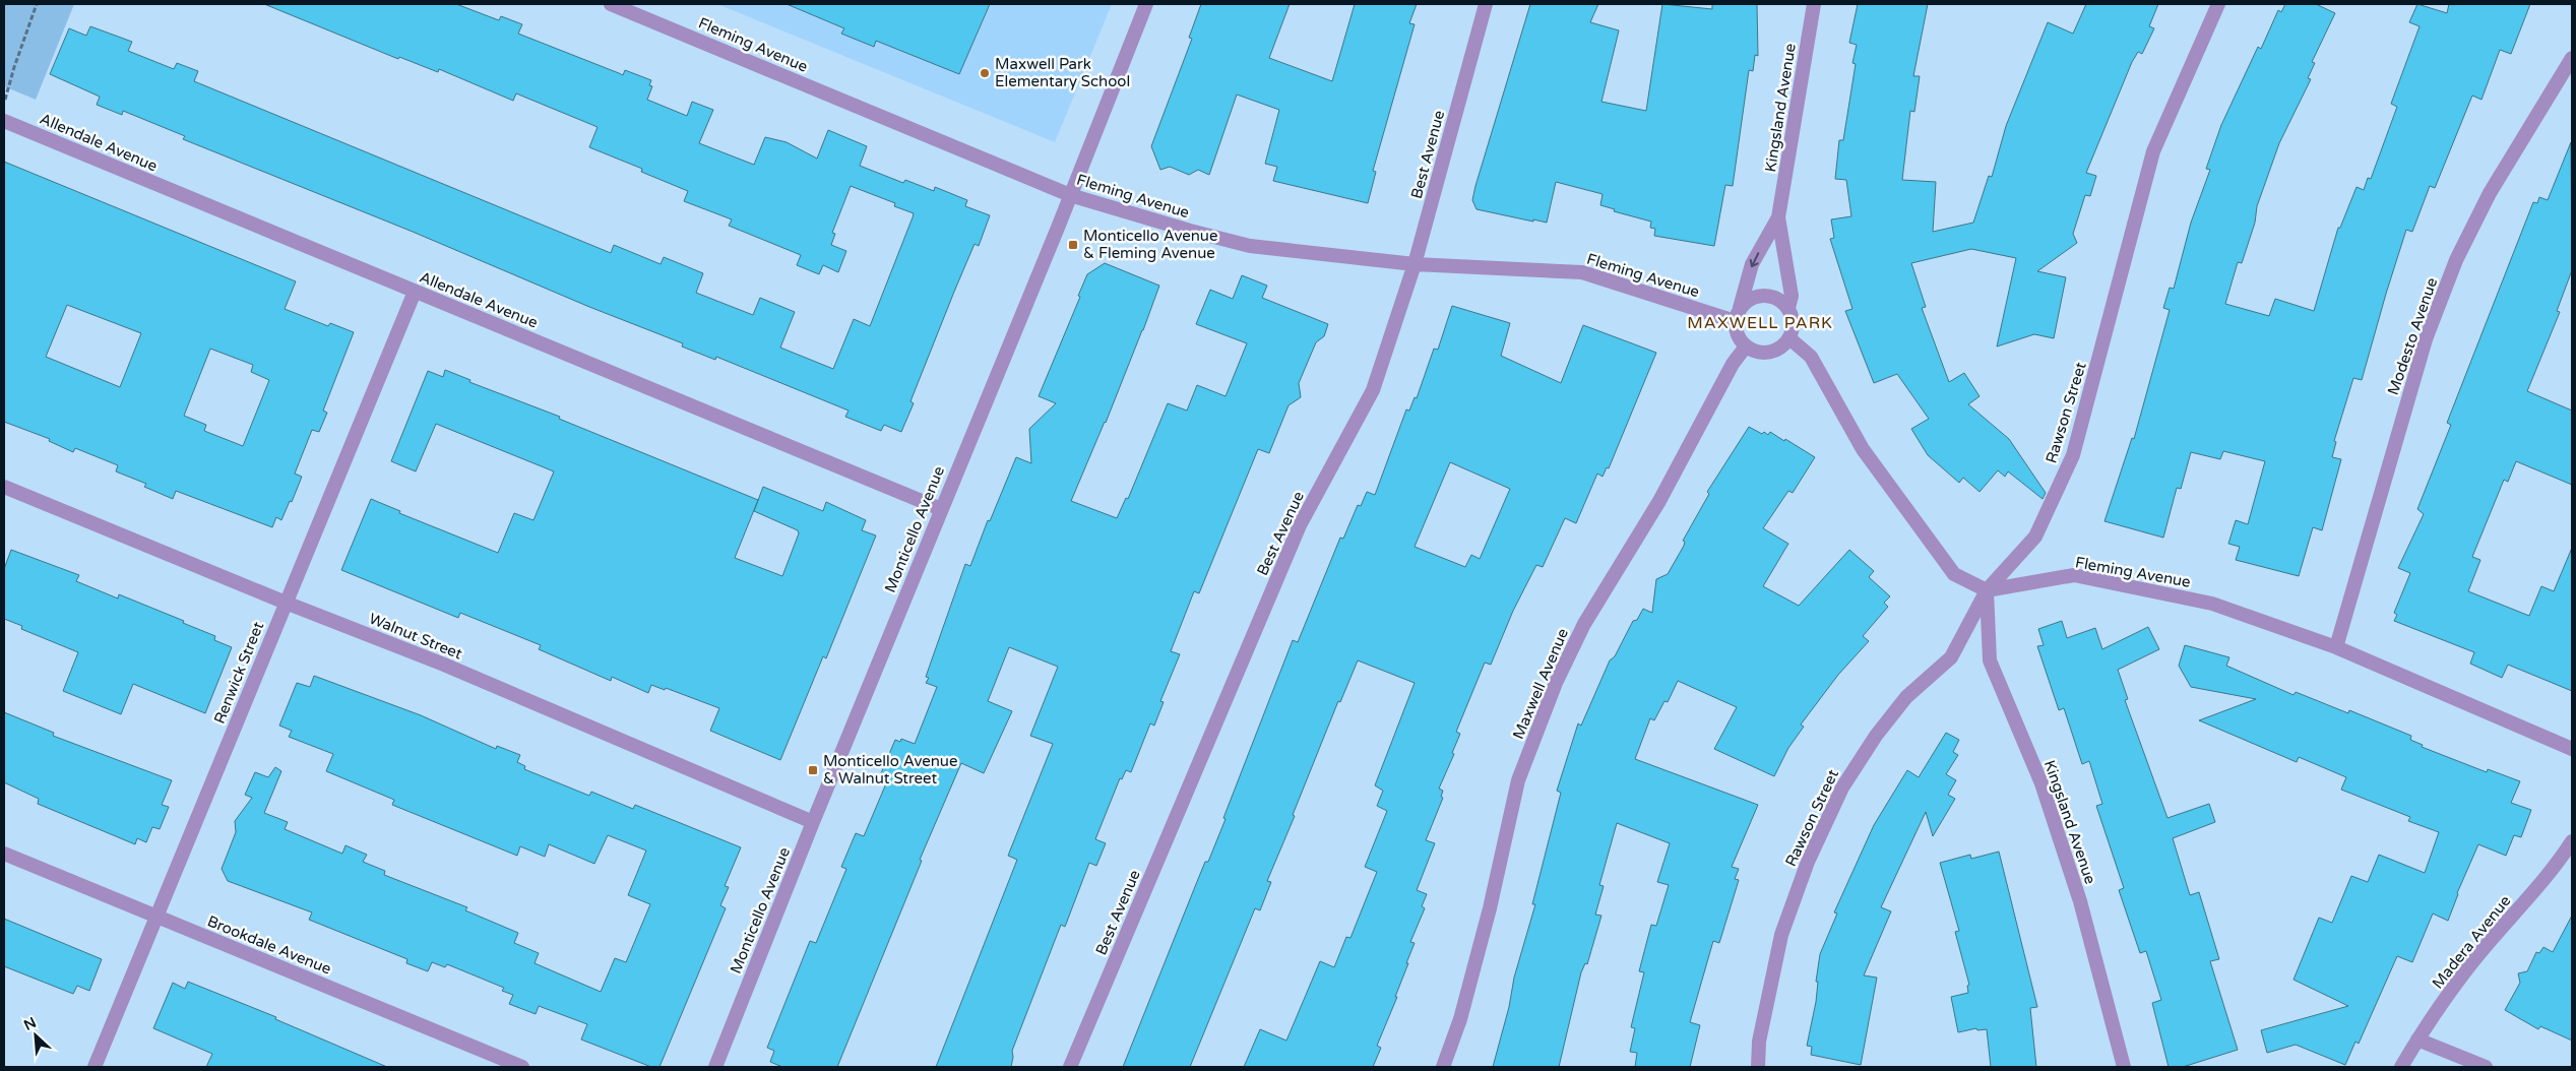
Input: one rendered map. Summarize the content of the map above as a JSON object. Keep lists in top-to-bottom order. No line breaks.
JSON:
{"streets":{"street":["Fleming Avenue","Kingsland Avenue","Allendale Avenue","Best Avenue","Modesto Avenue","Rawson Street","Monticello Avenue","Walnut Street","Renwick Street","Maxwell Avenue","Madera Avenue","Brookdale Avenue"]},"crossings":[["Fleming Avenue","Kingsland Avenue"],["Fleming Avenue","Best Avenue"],["Fleming Avenue","Modesto Avenue"],["Fleming Avenue","Rawson Street"],["Fleming Avenue","Monticello Avenue"],["Fleming Avenue","Maxwell Avenue"],["Kingsland Avenue","Rawson Street"],["Kingsland Avenue","Maxwell Avenue"],["Allendale Avenue","Monticello Avenue"],["Allendale Avenue","Renwick Street"],["Monticello Avenue","Walnut Street"],["Walnut Street","Renwick Street"],["Renwick Street","Brookdale Avenue"]],"districts":["MAXWELL PARK"],"places":{"other":["Maxwell Park Elementary School"],"transit":["Monticello Avenue & Fleming Avenue","Monticello Avenue & Walnut Street"]},"north":"top left"}
